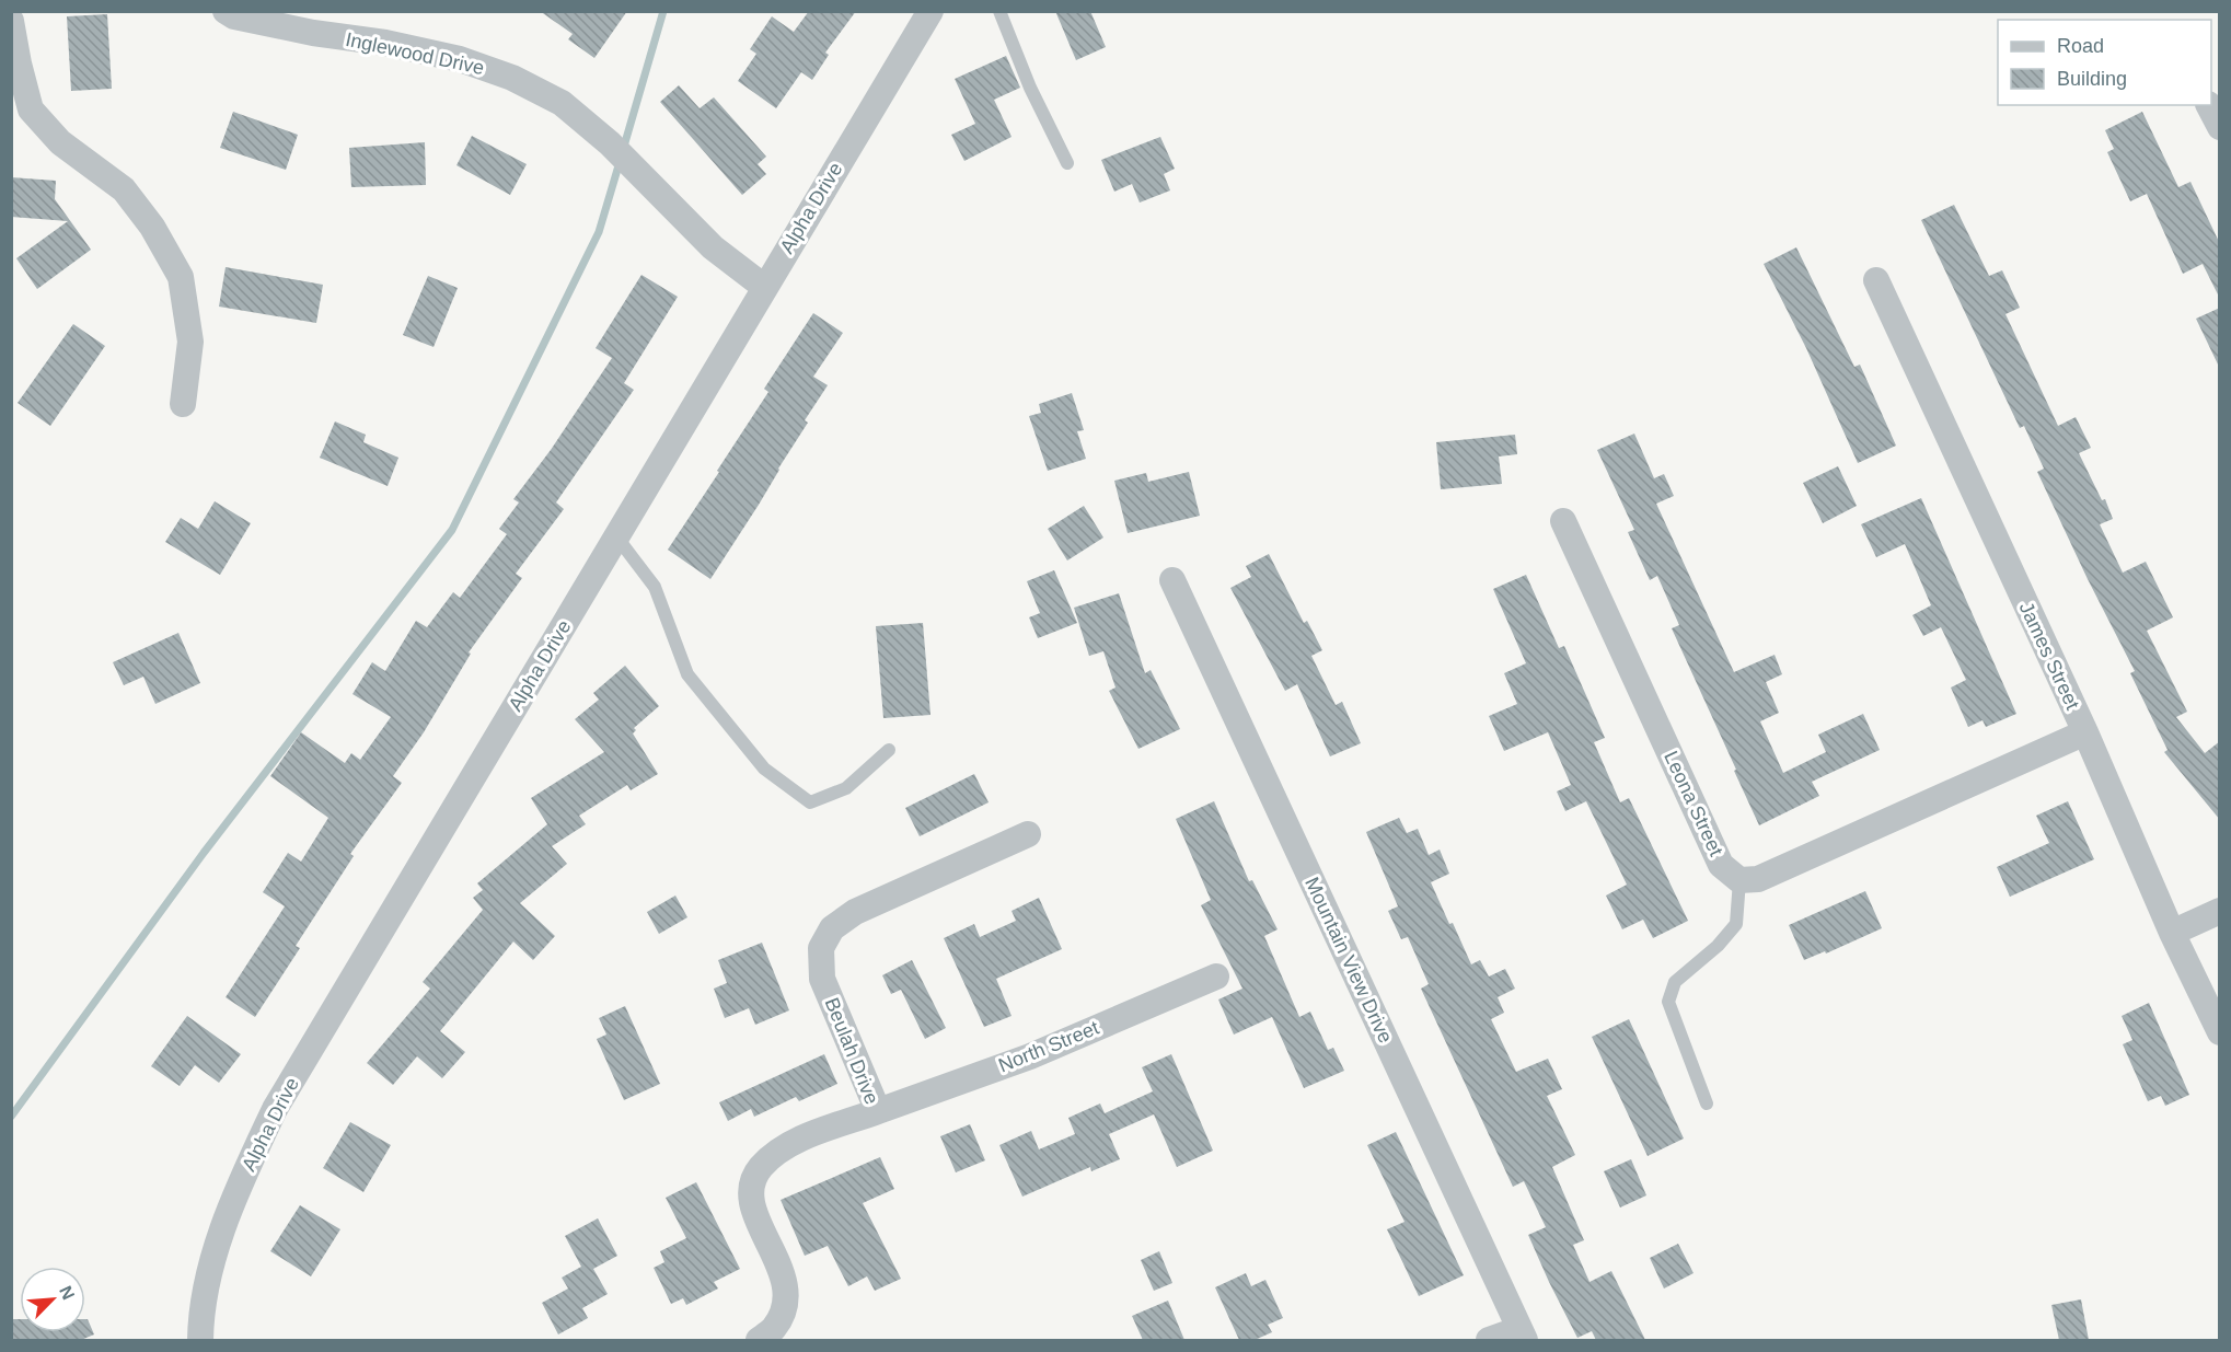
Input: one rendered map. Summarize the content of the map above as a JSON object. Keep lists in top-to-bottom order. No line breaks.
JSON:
{"streets":{"street":["Inglewood Drive","Alpha Drive","James Street","Leona Street","Mountain View Drive","North Street","Beulah Drive"]},"crossings":[["Inglewood Drive","Alpha Drive"],["North Street","Beulah Drive"]],"legend":["Road","Building"],"north":"top right"}
